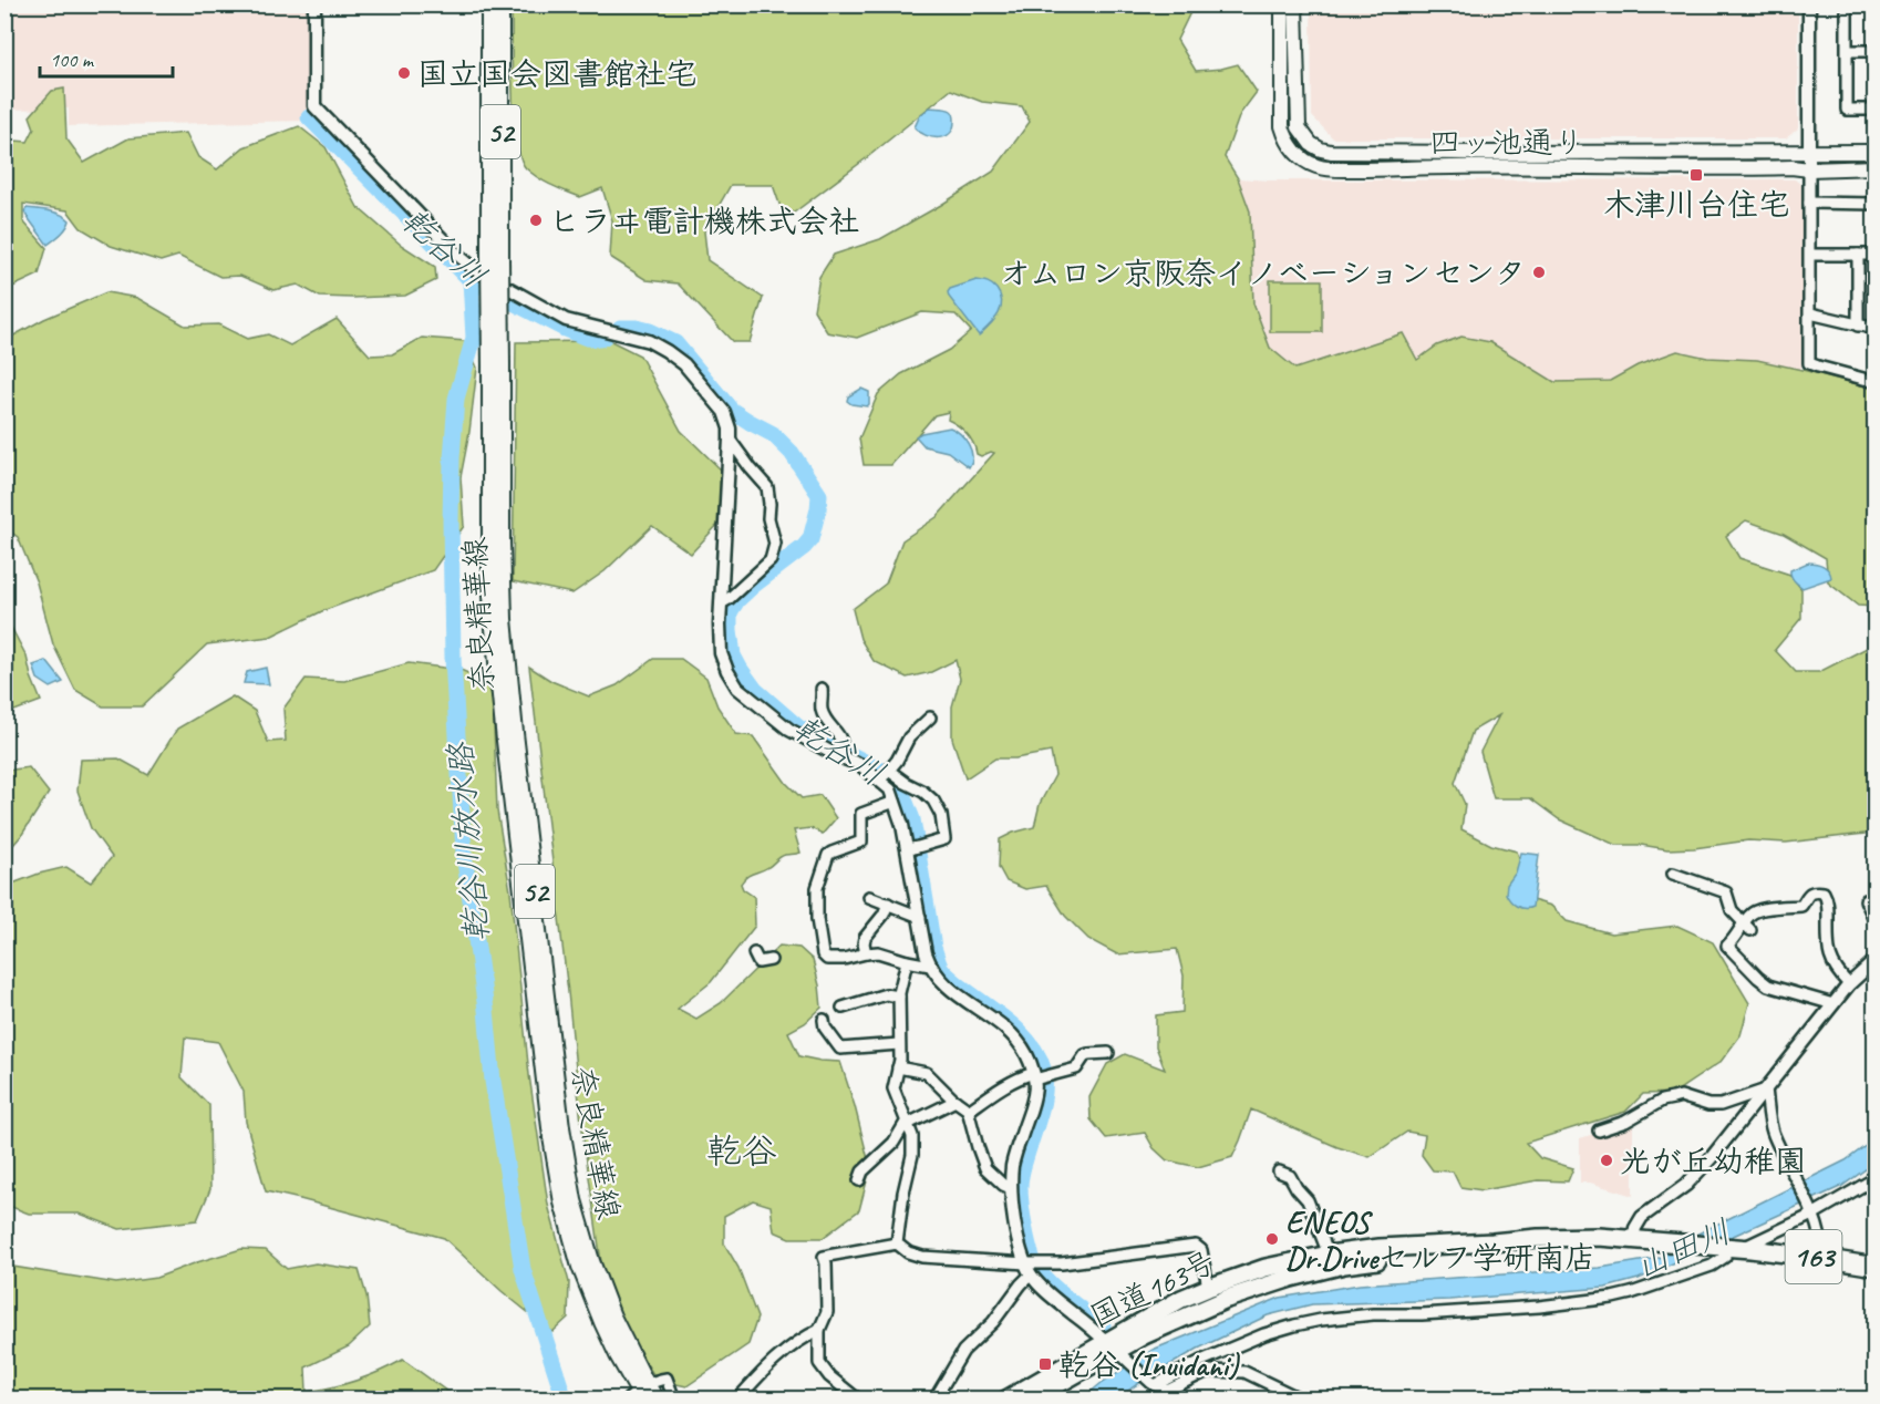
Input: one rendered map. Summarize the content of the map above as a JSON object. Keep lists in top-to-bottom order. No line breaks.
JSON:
{"streets":{"highway":["163","国道163号"],"main road":["52","四ッ池通り","奈良精華線"]},"districts":["乾谷"],"water":["乾谷川","乾谷川放水路","山田川"],"places":{"other":["国立国会図書館社宅","ヒラヰ電計機株式会社","オムロン京阪奈イノベーションセンタ","光が丘幼稚園","ENEOS Dr.Driveセルフ学研南店"],"transit":["木津川台住宅","乾谷 (Inuidani)"]},"scale_bar":"100 m"}
